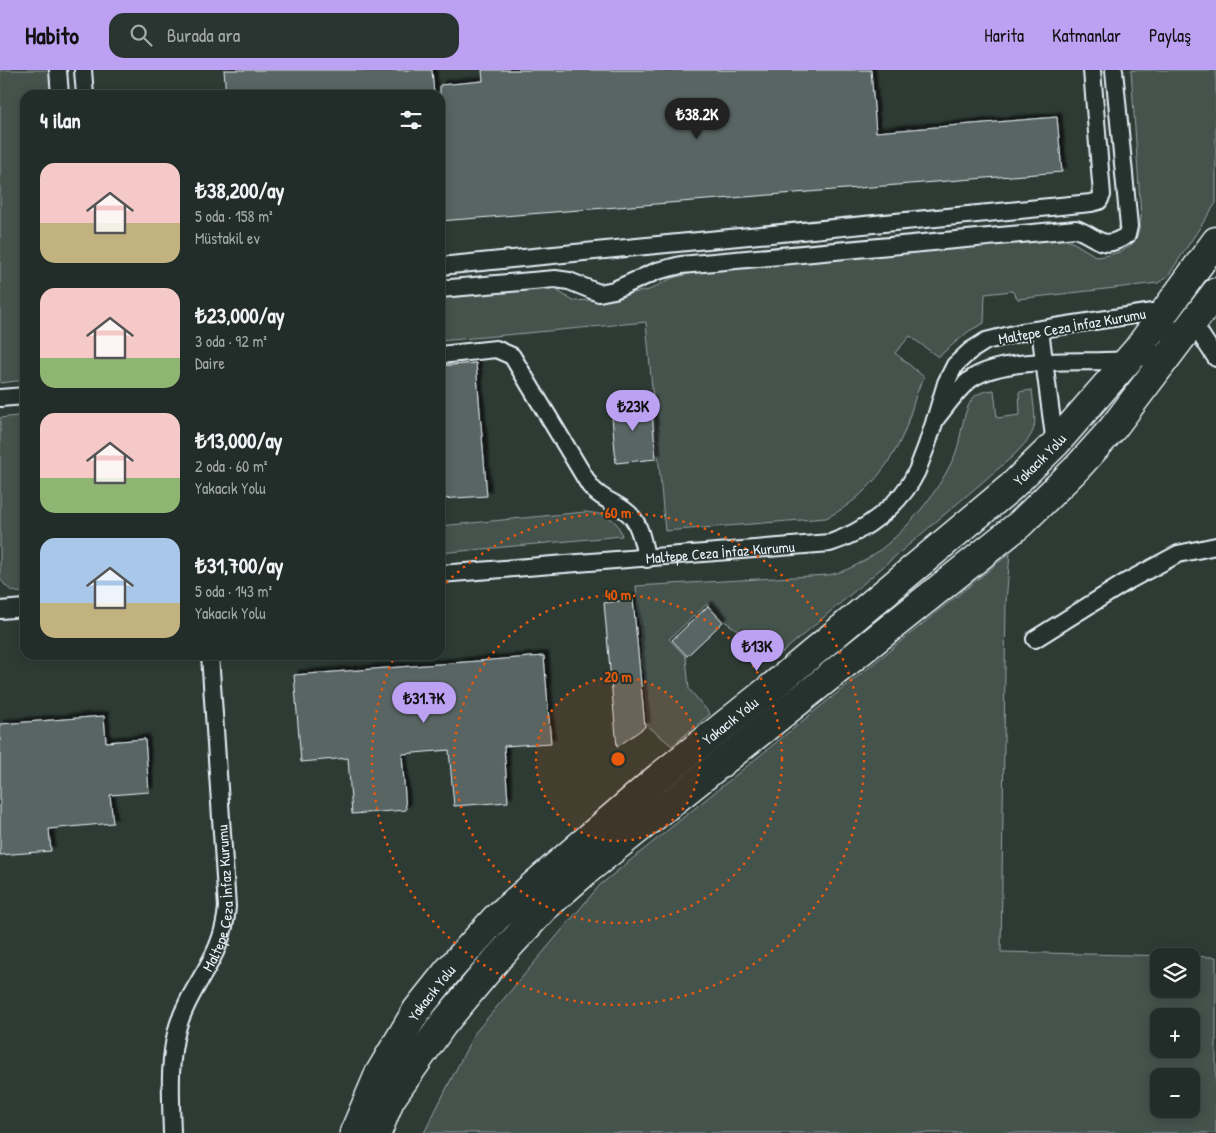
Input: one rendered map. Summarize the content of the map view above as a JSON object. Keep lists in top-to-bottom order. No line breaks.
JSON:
{"streets":{"main road":["Yakacık Yolu"],"lane":["Maltepe Ceza İnfaz Kurumu"]},"crossings":[["Maltepe Ceza İnfaz Kurumu","Yakacık Yolu"]],"page":{"header":"Habito","search":"Burada ara","nav":["Harita","Katmanlar","Paylaş"],"heading":"4 ilan","price":["₺38.2K","₺23K","₺13K","₺31.7K"],"list":[{"name":"₺38,200/ay","note":"5 oda · 158 m² · Müstakil ev"},{"name":"₺23,000/ay","note":"3 oda · 92 m² · Daire"},{"name":"₺13,000/ay","note":"2 oda · 60 m² · Yakacık Yolu"},{"name":"₺31,700/ay","note":"5 oda · 143 m² · Yakacık Yolu"}],"map_buttons":["+","−"]},"rings":["60 m","40 m","20 m"]}
